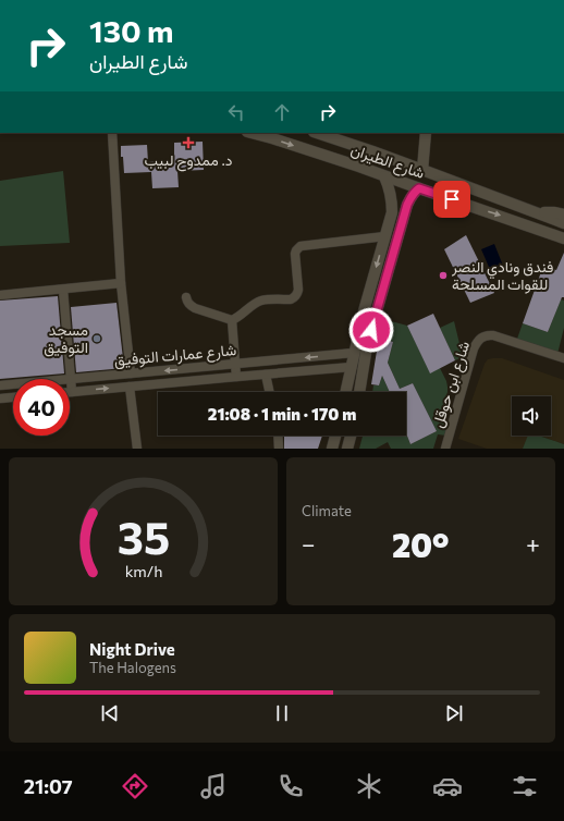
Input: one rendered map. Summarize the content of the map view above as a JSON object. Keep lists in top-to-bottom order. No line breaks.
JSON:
{"streets":{"main road":["شارع الطيران"],"street":["شارع عمارات التوفيق","شارع ابن حوقل"]},"places":{"health":["د. ممدوح لبيب"],"other":["فندق ونادي النصر للقوات المسلحة","مسجد التوفيق"]},"page":{"turn":["130 m","شارع الطيران"],"limit":"40","trip":"21:08 · 1 min · 170 m","tile":"Climate","heat":["−","20°","+"],"song":["Night Drive","The Halogens"],"tabs":"21:07","gauge":["35","km/h"]}}
